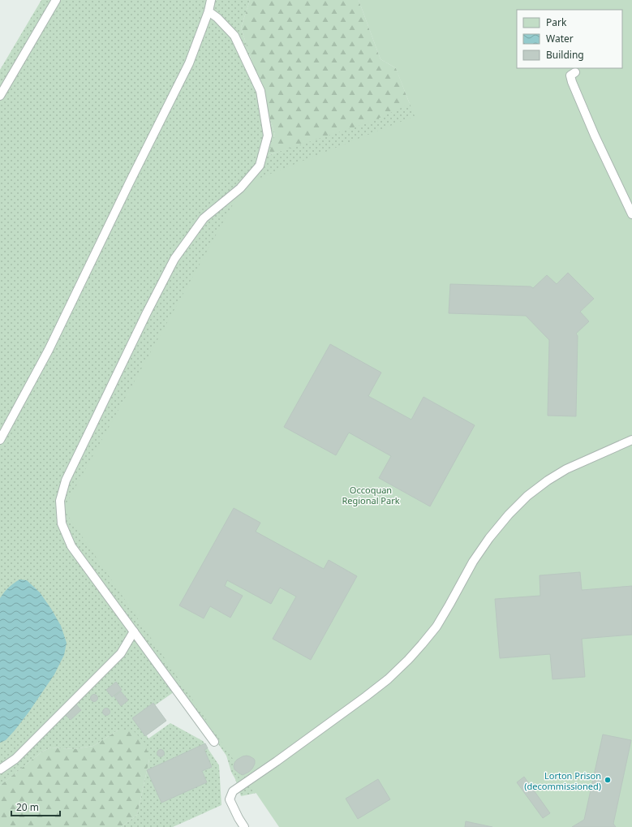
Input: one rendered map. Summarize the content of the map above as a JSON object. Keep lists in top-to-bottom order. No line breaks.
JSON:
{"parks":["Occoquan Regional Park"],"places":["Lorton Prison (decommissioned)"],"legend":["Park","Water","Building"],"scale_bar":"20 m"}
